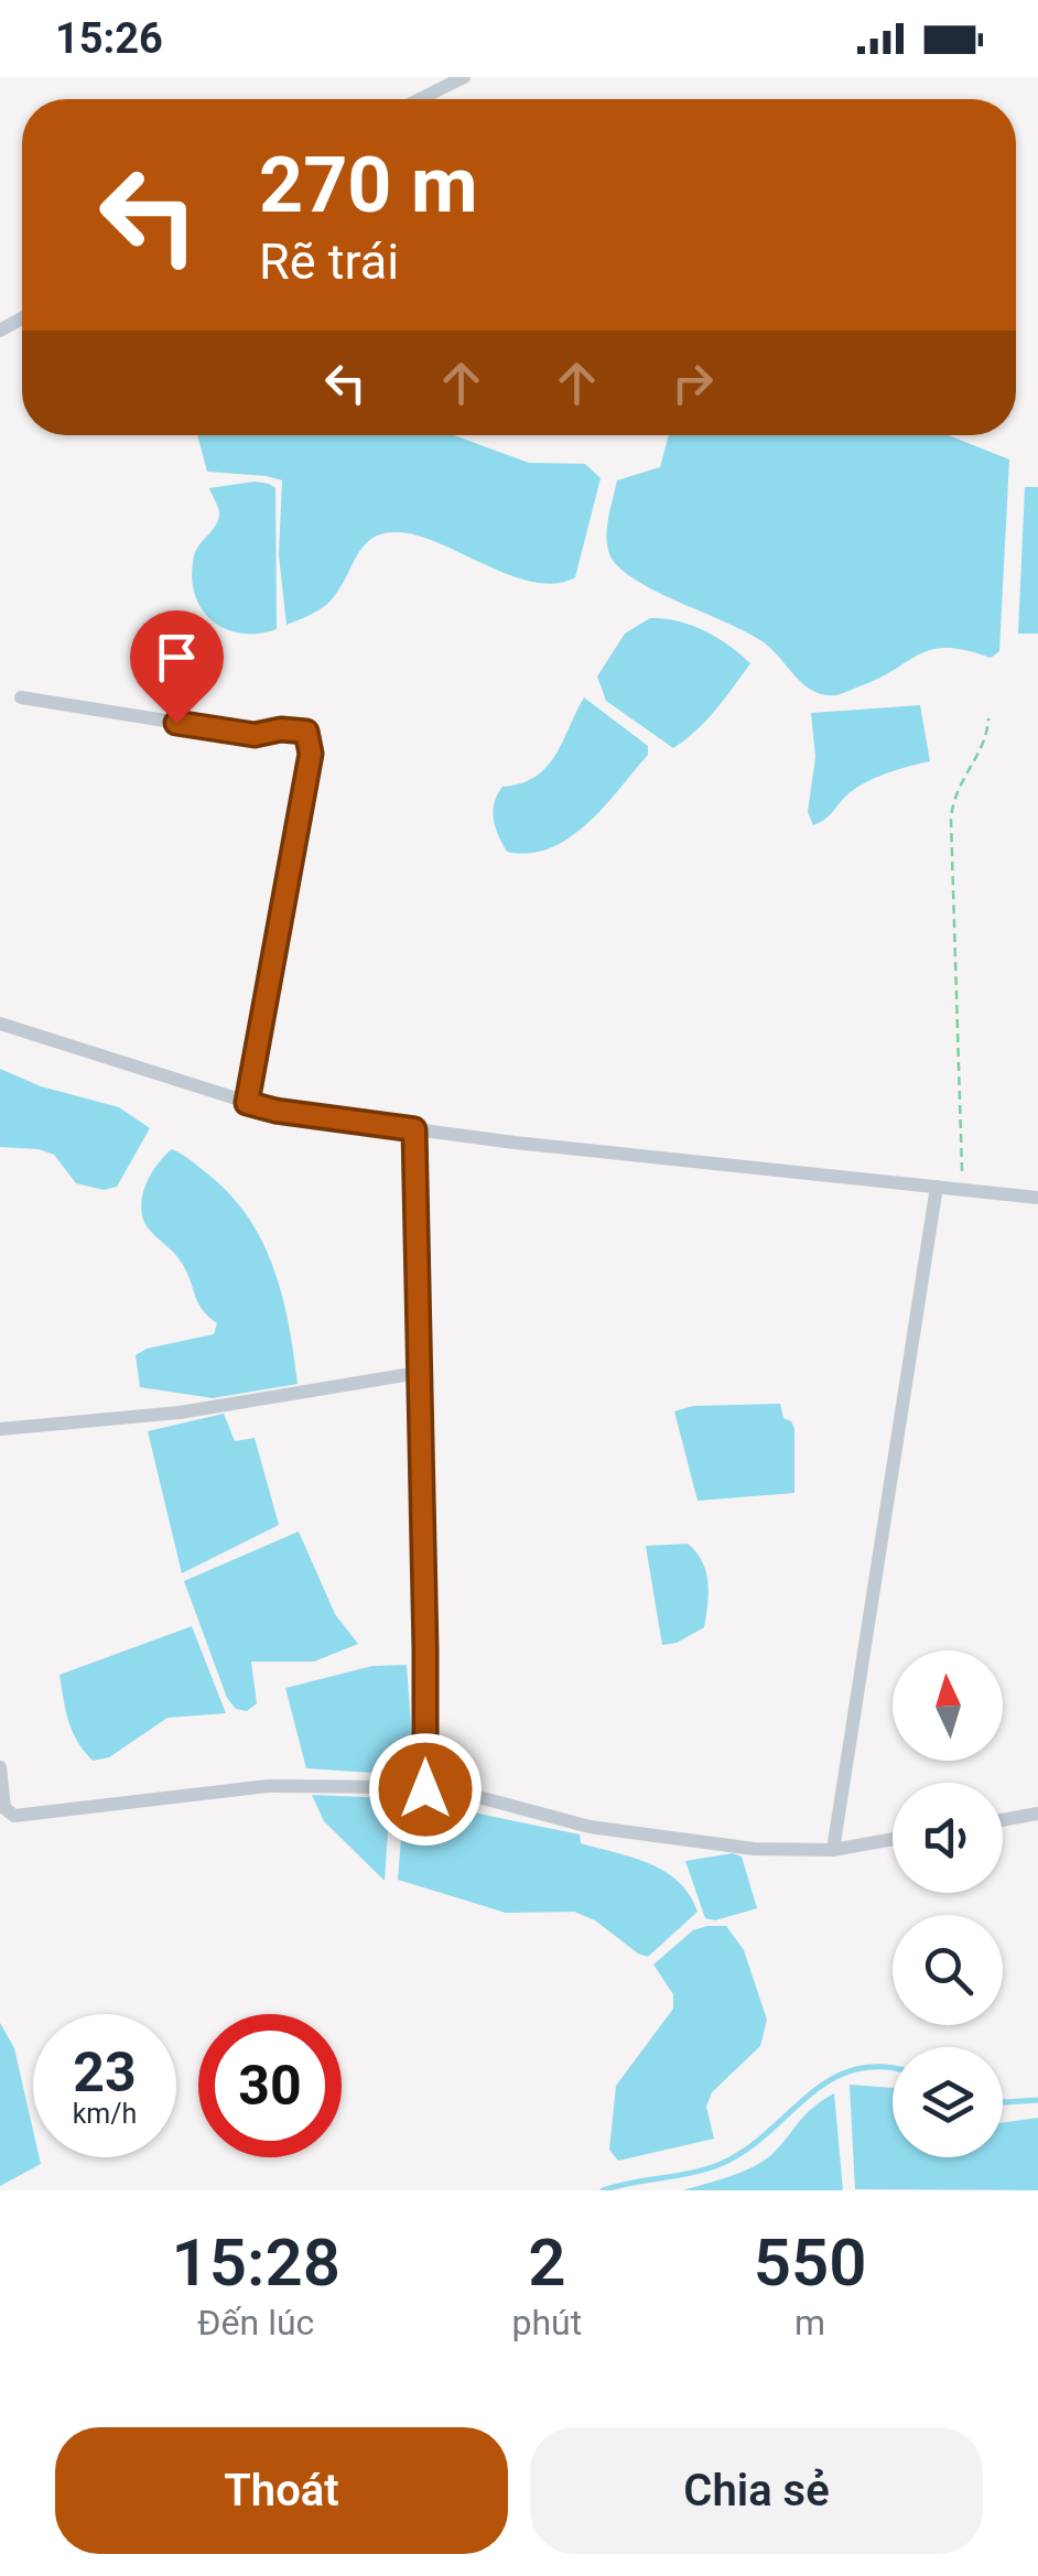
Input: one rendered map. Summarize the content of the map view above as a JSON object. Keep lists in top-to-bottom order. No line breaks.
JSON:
{"north":"top","page":{"status":"15:26","turn":["270 m","Rẽ trái"],"speed":"23 km/h","limit":"30","eta":["15:28","Đến lúc","2","phút","550","m"],"buttons":["Thoát","Chia sẻ"]}}
